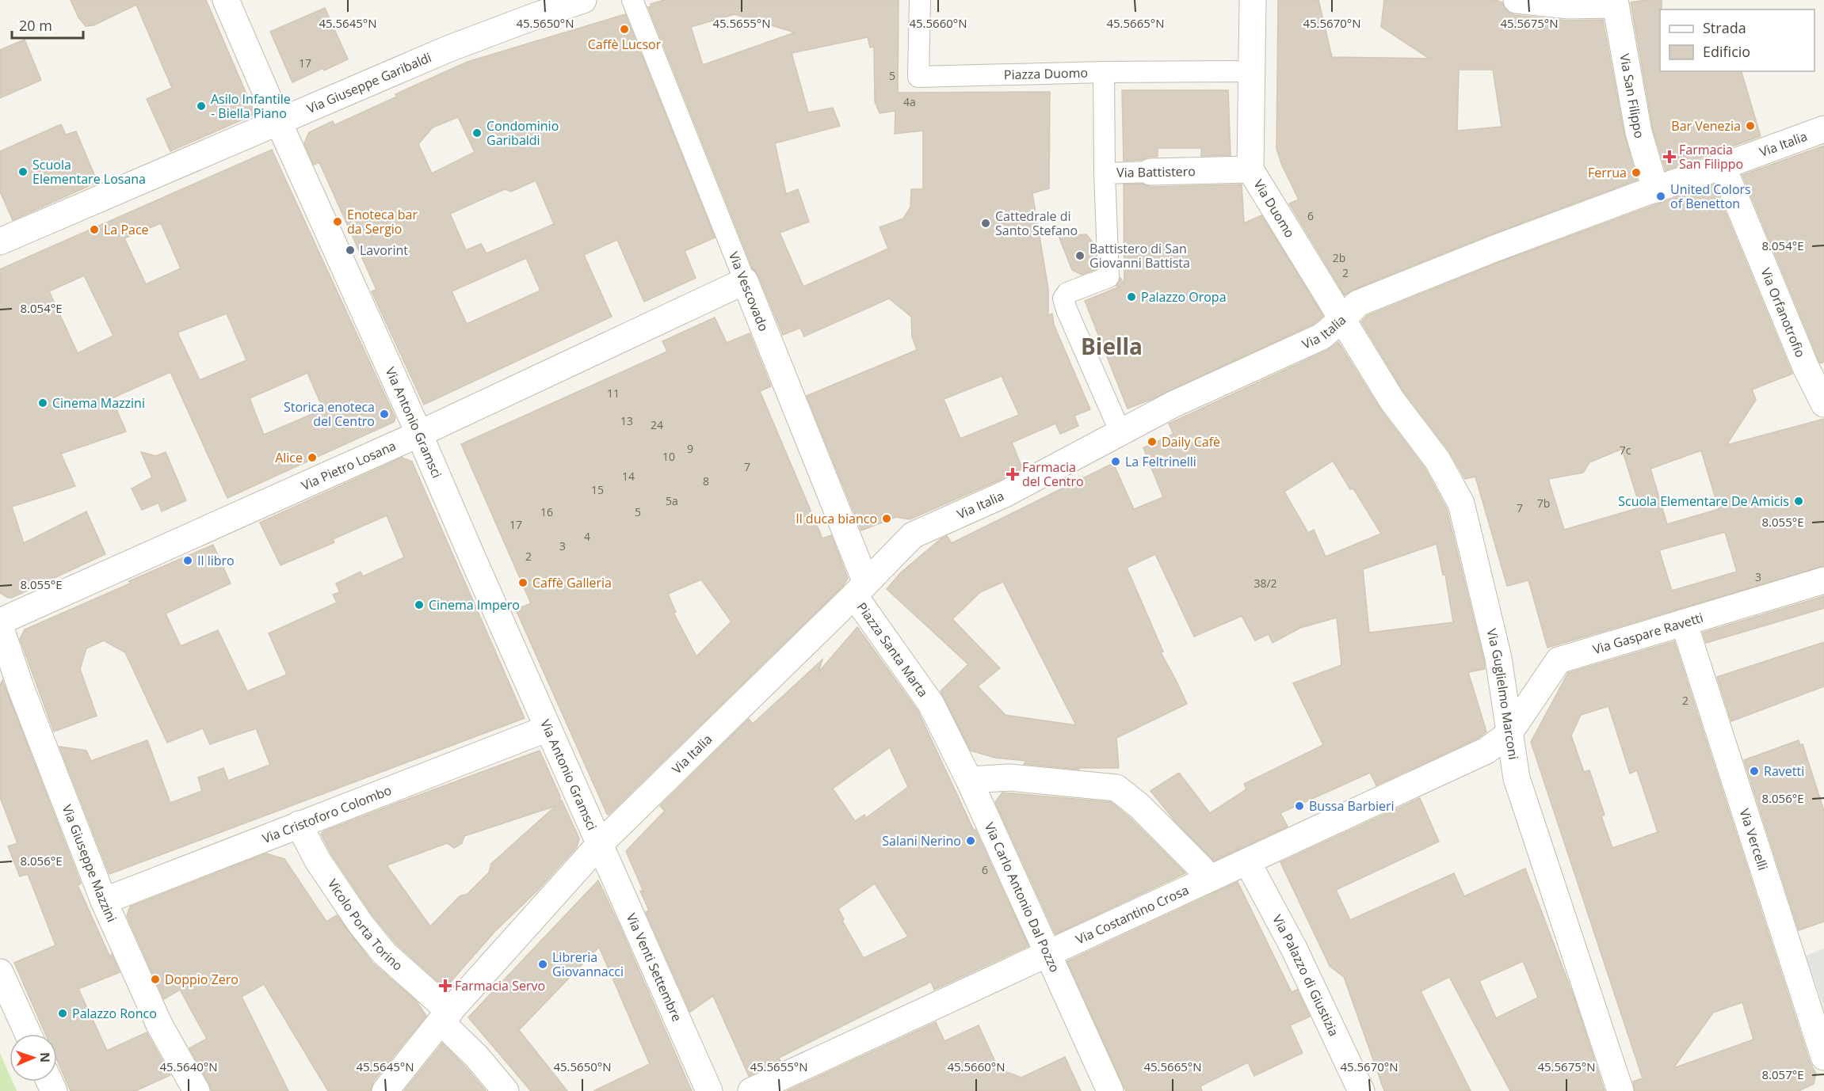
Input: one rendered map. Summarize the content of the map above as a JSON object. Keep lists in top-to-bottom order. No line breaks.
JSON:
{"streets":{"street":["Piazza Duomo","Via Giuseppe Garibaldi","Via San Filippo","Via Italia","Via Battistero","Via Duomo","Via Vescovado","Via Orfanotrofio","Via Antonio Gramsci","Via Pietro Losana","Via Gaspare Ravetti","Piazza Santa Marta","Via Guglielmo Marconi","Via Cristoforo Colombo","Via Vercelli","Via Giuseppe Mazzini","Via Carlo Antonio Dal Pozzo","Via Costantino Crosa","Vicolo Porta Torino","Via Venti Settembre","Via Palazzo di Giustizia"]},"crossings":[["Piazza Duomo","Via Duomo"],["Via Giuseppe Garibaldi","Via Antonio Gramsci"],["Via San Filippo","Via Italia"],["Via Italia","Via Battistero"],["Via Italia","Via Duomo"],["Via Italia","Via Vescovado"],["Via Italia","Via Orfanotrofio"],["Via Italia","Via Antonio Gramsci"],["Via Italia","Piazza Santa Marta"],["Via Italia","Via Guglielmo Marconi"],["Via Italia","Vicolo Porta Torino"],["Via Italia","Via Venti Settembre"],["Via Battistero","Via Duomo"],["Via Duomo","Via Guglielmo Marconi"],["Via Vescovado","Via Pietro Losana"],["Via Vescovado","Piazza Santa Marta"],["Via Antonio Gramsci","Via Pietro Losana"],["Via Antonio Gramsci","Via Cristoforo Colombo"],["Via Antonio Gramsci","Via Venti Settembre"],["Via Gaspare Ravetti","Via Guglielmo Marconi"],["Via Gaspare Ravetti","Via Vercelli"],["Via Gaspare Ravetti","Via Costantino Crosa"],["Piazza Santa Marta","Via Carlo Antonio Dal Pozzo"],["Via Guglielmo Marconi","Via Costantino Crosa"],["Via Cristoforo Colombo","Via Giuseppe Mazzini"],["Via Cristoforo Colombo","Vicolo Porta Torino"],["Via Carlo Antonio Dal Pozzo","Via Costantino Crosa"],["Via Costantino Crosa","Via Palazzo di Giustizia"]],"districts":["Biella"],"places":{"other":["Caffè Lucsor","Asilo Infantile - Biella Piano","Bar Venezia","Condominio Garibaldi","Scuola Elementare Losana","Ferrua","United Colors of Benetton","Enoteca bar da Sergio","Cattedrale di Santo Stefano","La Pace","Lavorint","Battistero di San Giovanni Battista","Palazzo Oropa","Cinema Mazzini","Storica enoteca del Centro","Daily Cafè","Alice","La Feltrinelli","Scuola Elementare De Amicis","Il duca bianco","Il libro","Caffè Galleria","Cinema Impero","Ravetti","Bussa Barbieri","Salani Nerino","Libreria Giovannacci","Doppio Zero","Palazzo Ronco"],"health":["Farmacia San Filippo","Farmacia del Centro","Farmacia Servo"]},"house_numbers":["17","5","4a","6","2b","2","11","13","24","9","7c","10","7","14","8","15","5a","7b","7","16","5","17","4","3","2","3","38/2","2","6"],"legend":["Strada","Edificio"],"scale_bar":"20 m","north":"right","coordinates":["45.5645°N","45.5650°N","45.5655°N","45.5660°N","45.5665°N","45.5670°N","45.5675°N","8.054°E","8.055°E","8.056°E","45.5640°N","8.057°E"]}
